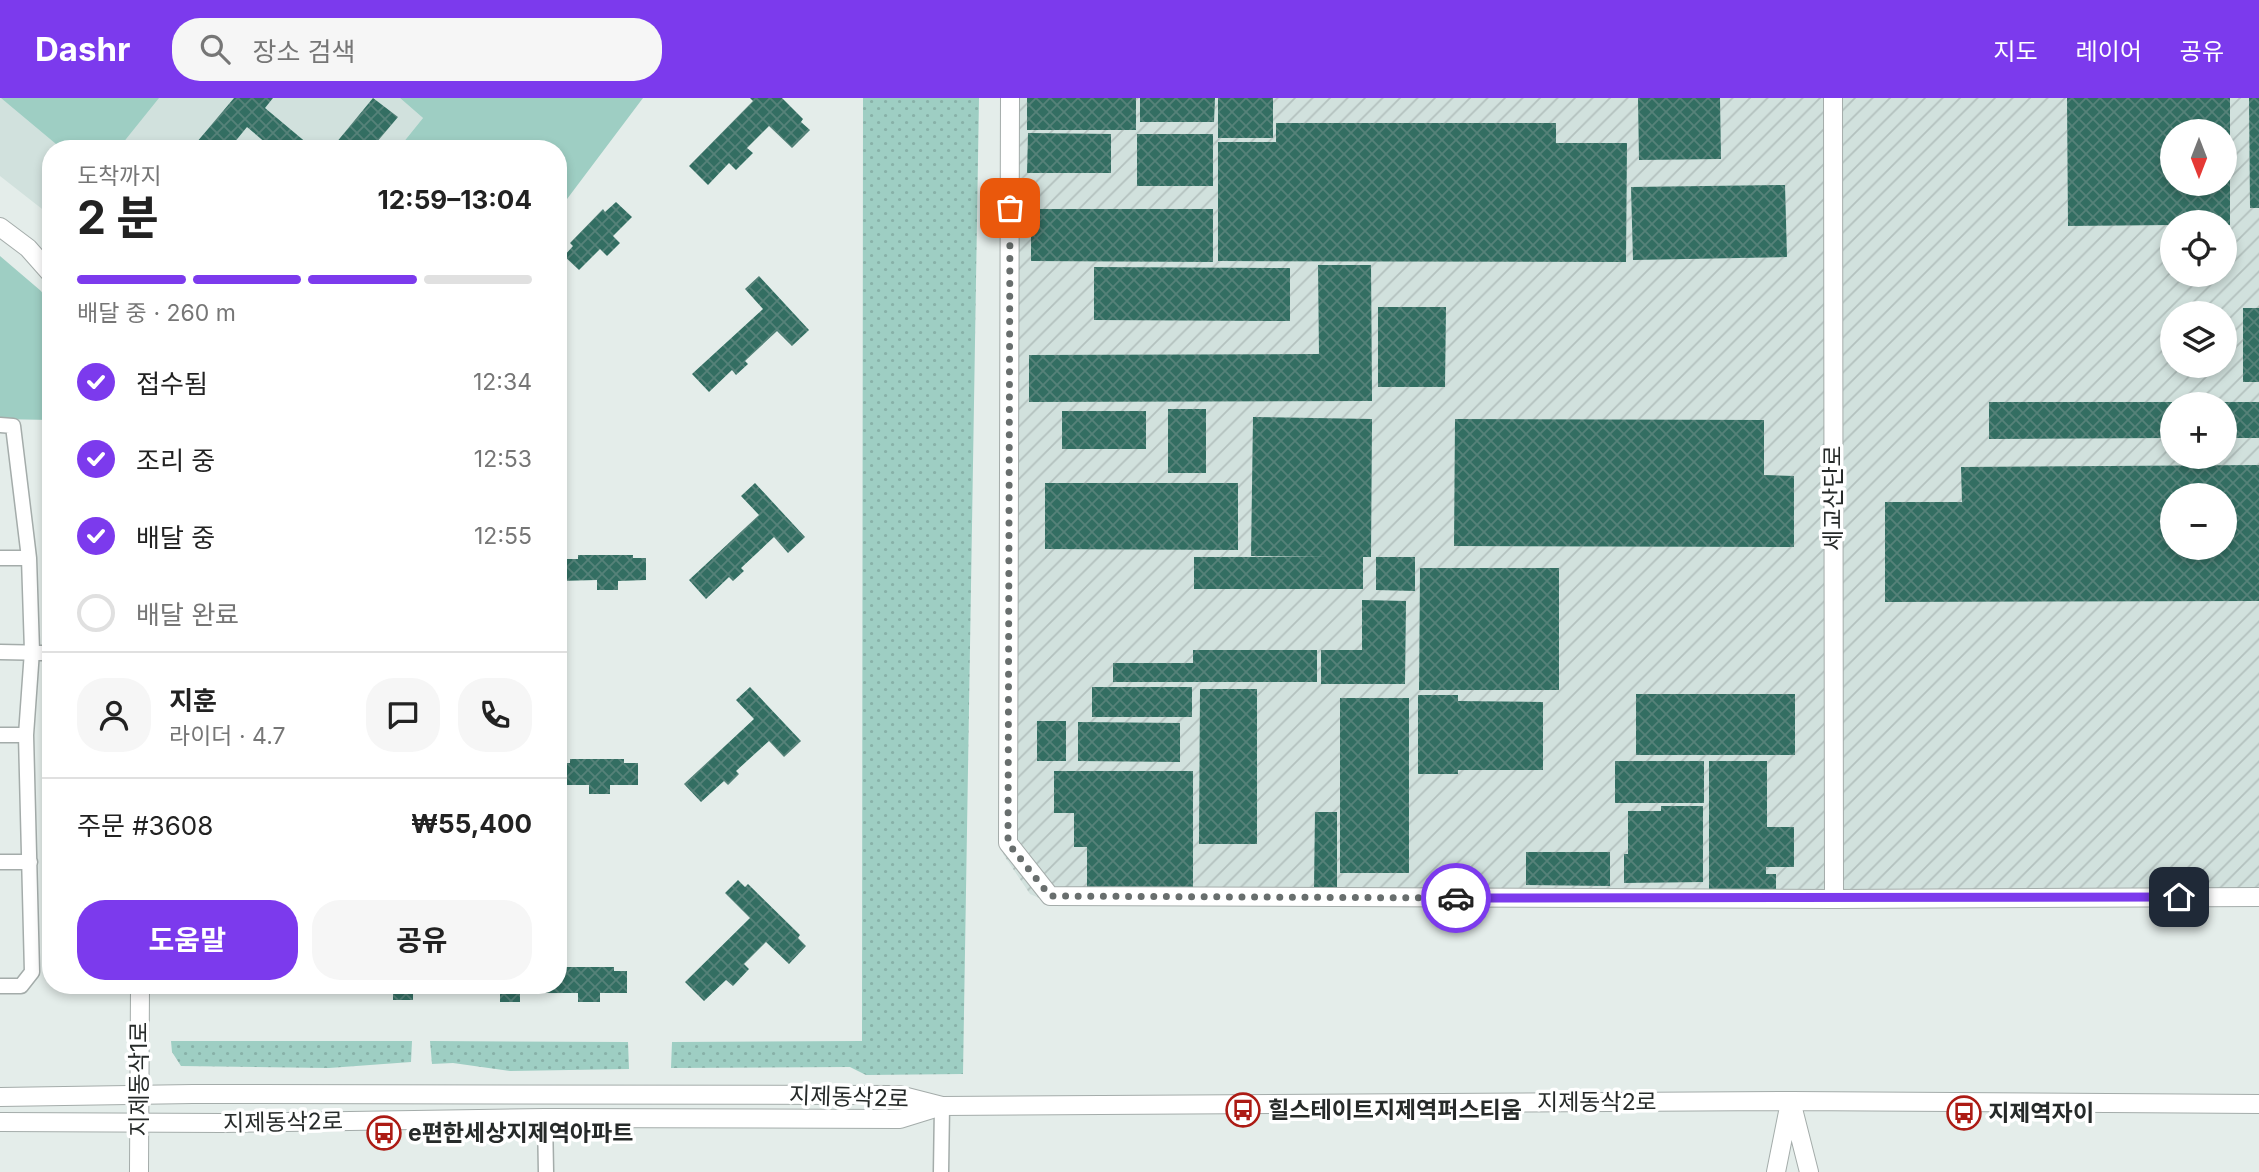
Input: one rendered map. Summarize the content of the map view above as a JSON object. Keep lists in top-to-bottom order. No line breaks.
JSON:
{"streets":{"street":["세교산단로","지제동삭1로","지제동삭2로"]},"crossings":[["지제동삭1로","지제동삭2로"]],"places":{"bus stop":["힐스테이트지제역퍼스티움","지제역자이","e편한세상지제역아파트"]},"north":"bottom","page":{"header":"Dashr","search":"장소 검색","nav":["지도","레이어","공유"],"map_buttons":["+","−"],"heading":["2 분","도착까지","12:59–13:04"],"panel":["지훈","라이더 · 4.7","주문 #3608","₩55,400"],"bar":"배달 중 · 260 m","list":[["접수됨","12:34"],["조리 중","12:53"],["배달 중","12:55"],"배달 완료"],"buttons":["도움말","공유"]}}
